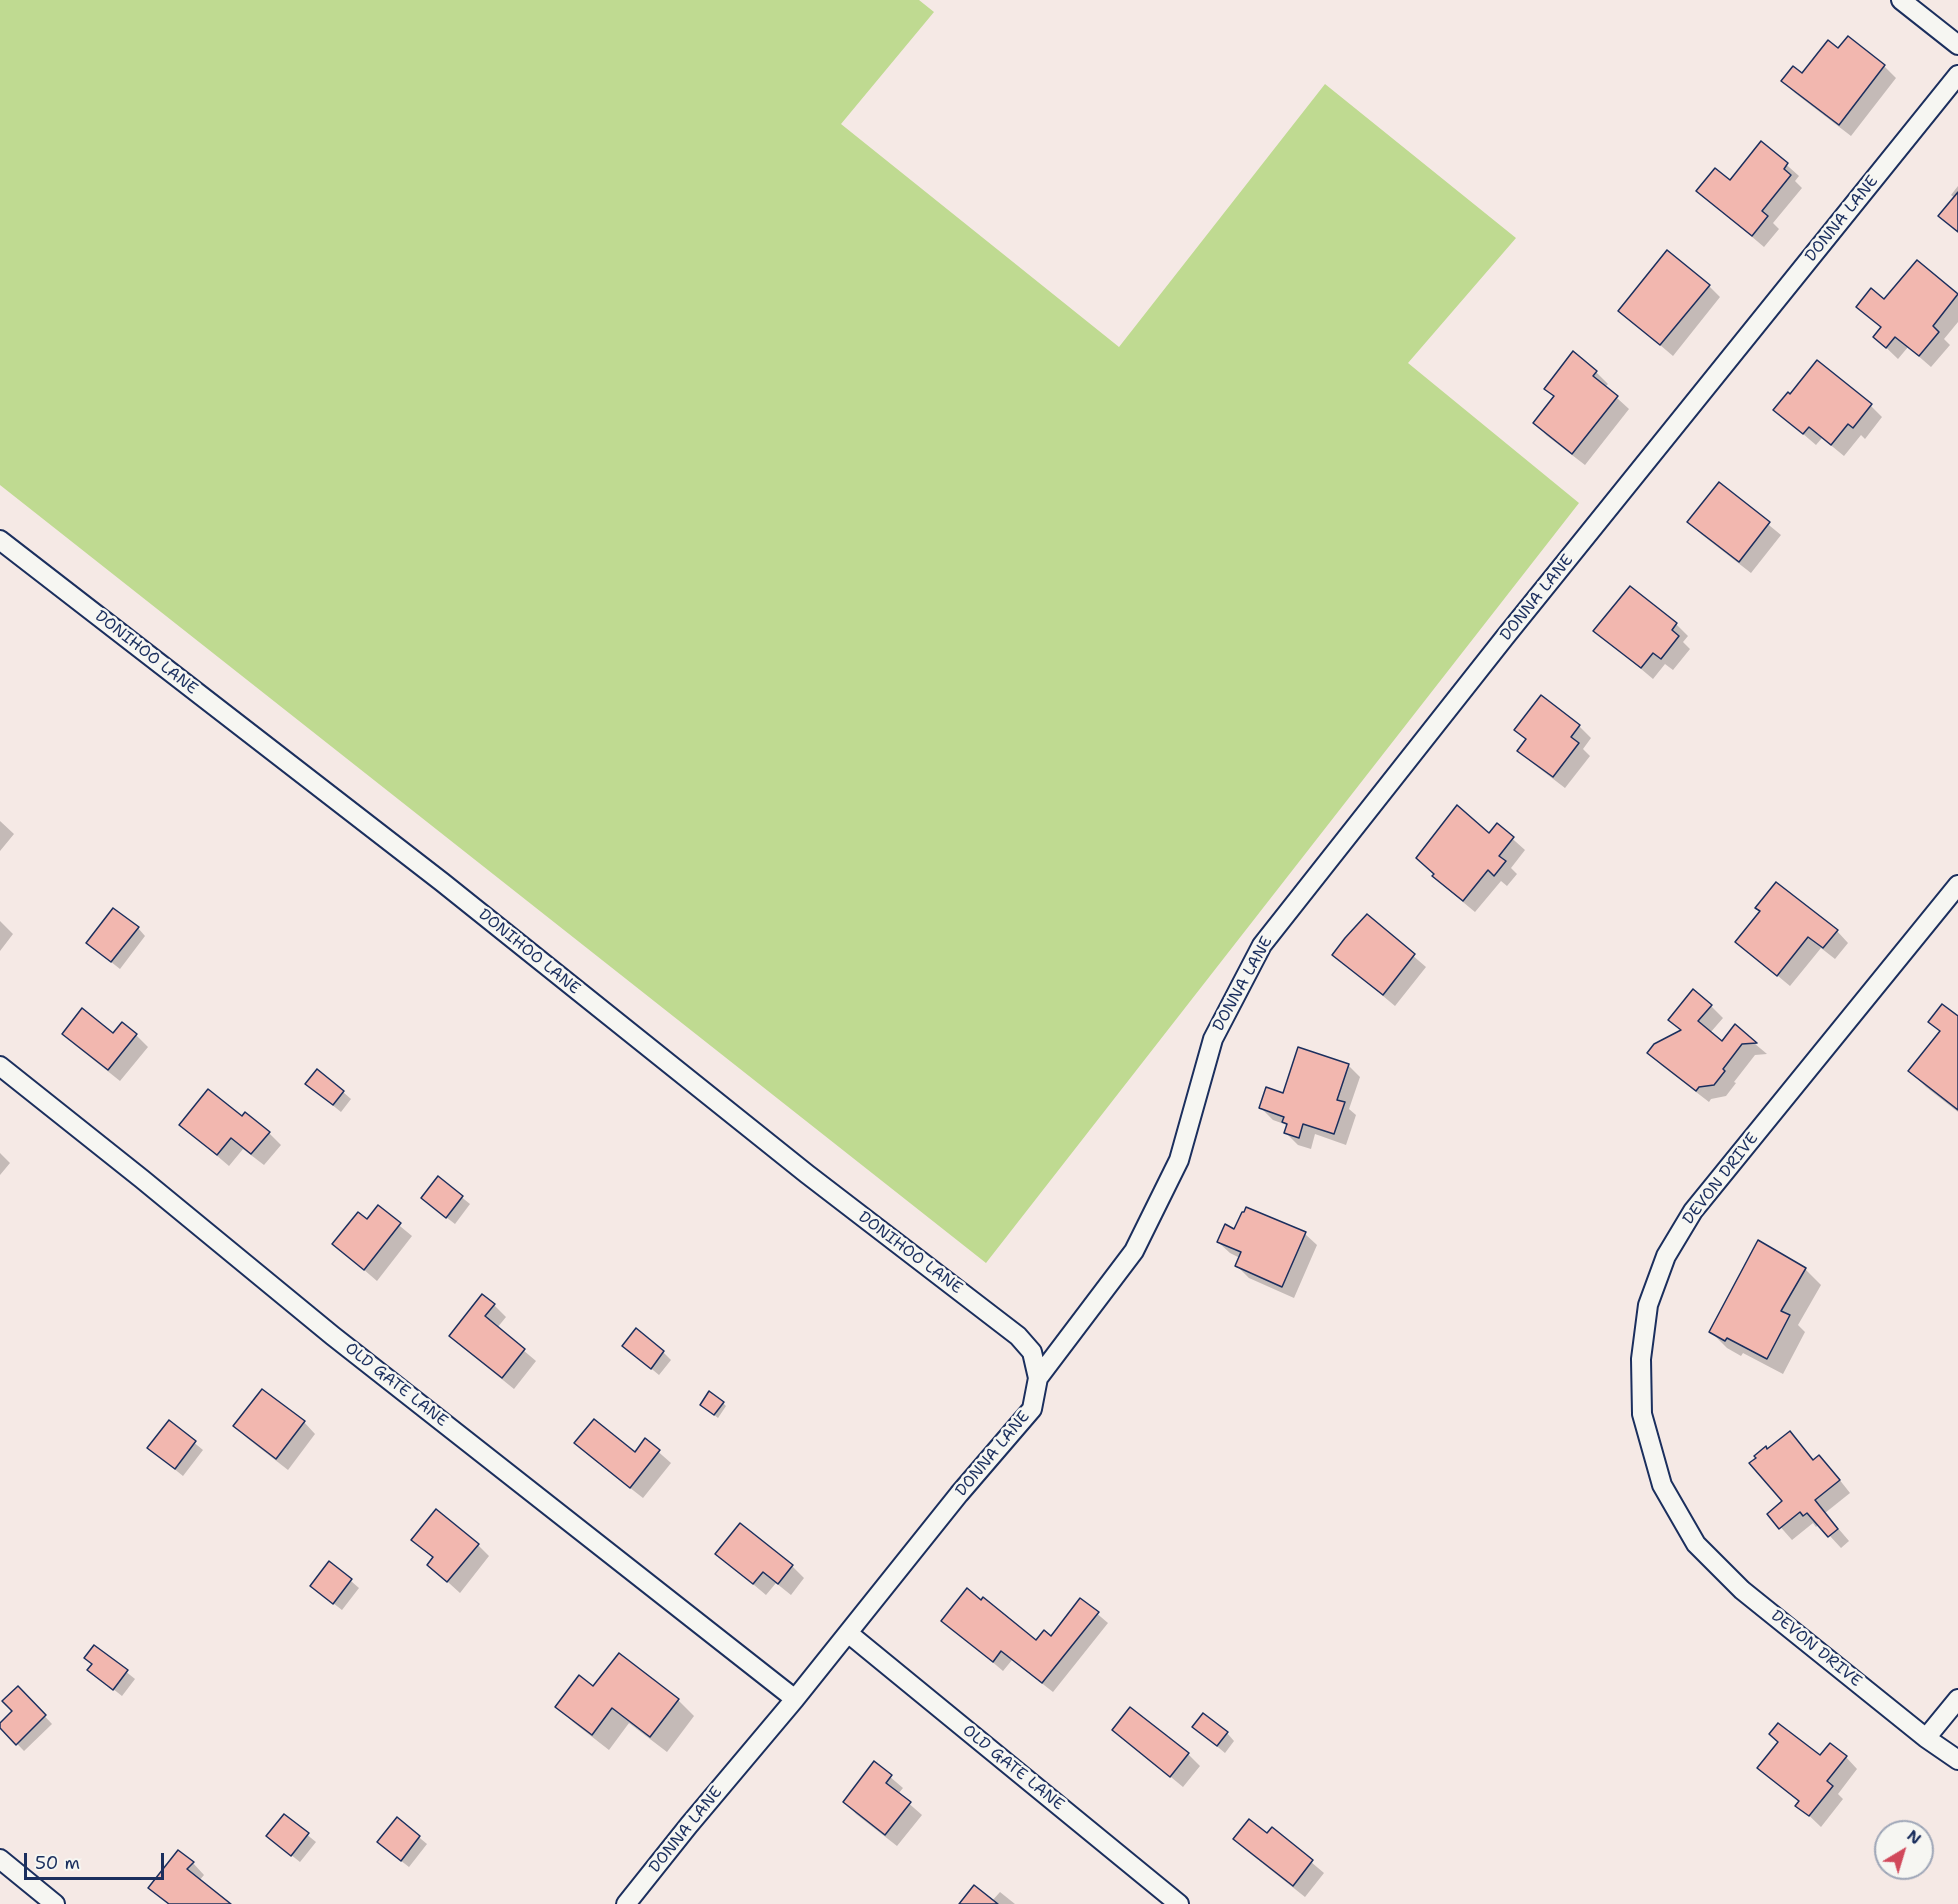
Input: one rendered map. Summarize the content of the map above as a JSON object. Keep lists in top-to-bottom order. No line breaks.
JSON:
{"streets":{"street":["DONNA LANE","DONIHOO LANE","DEVON DRIVE","OLD GATE LANE"]},"crossings":[["DONNA LANE","DONIHOO LANE"],["DONNA LANE","OLD GATE LANE"]],"scale_bar":"50 m","north":"top right"}
